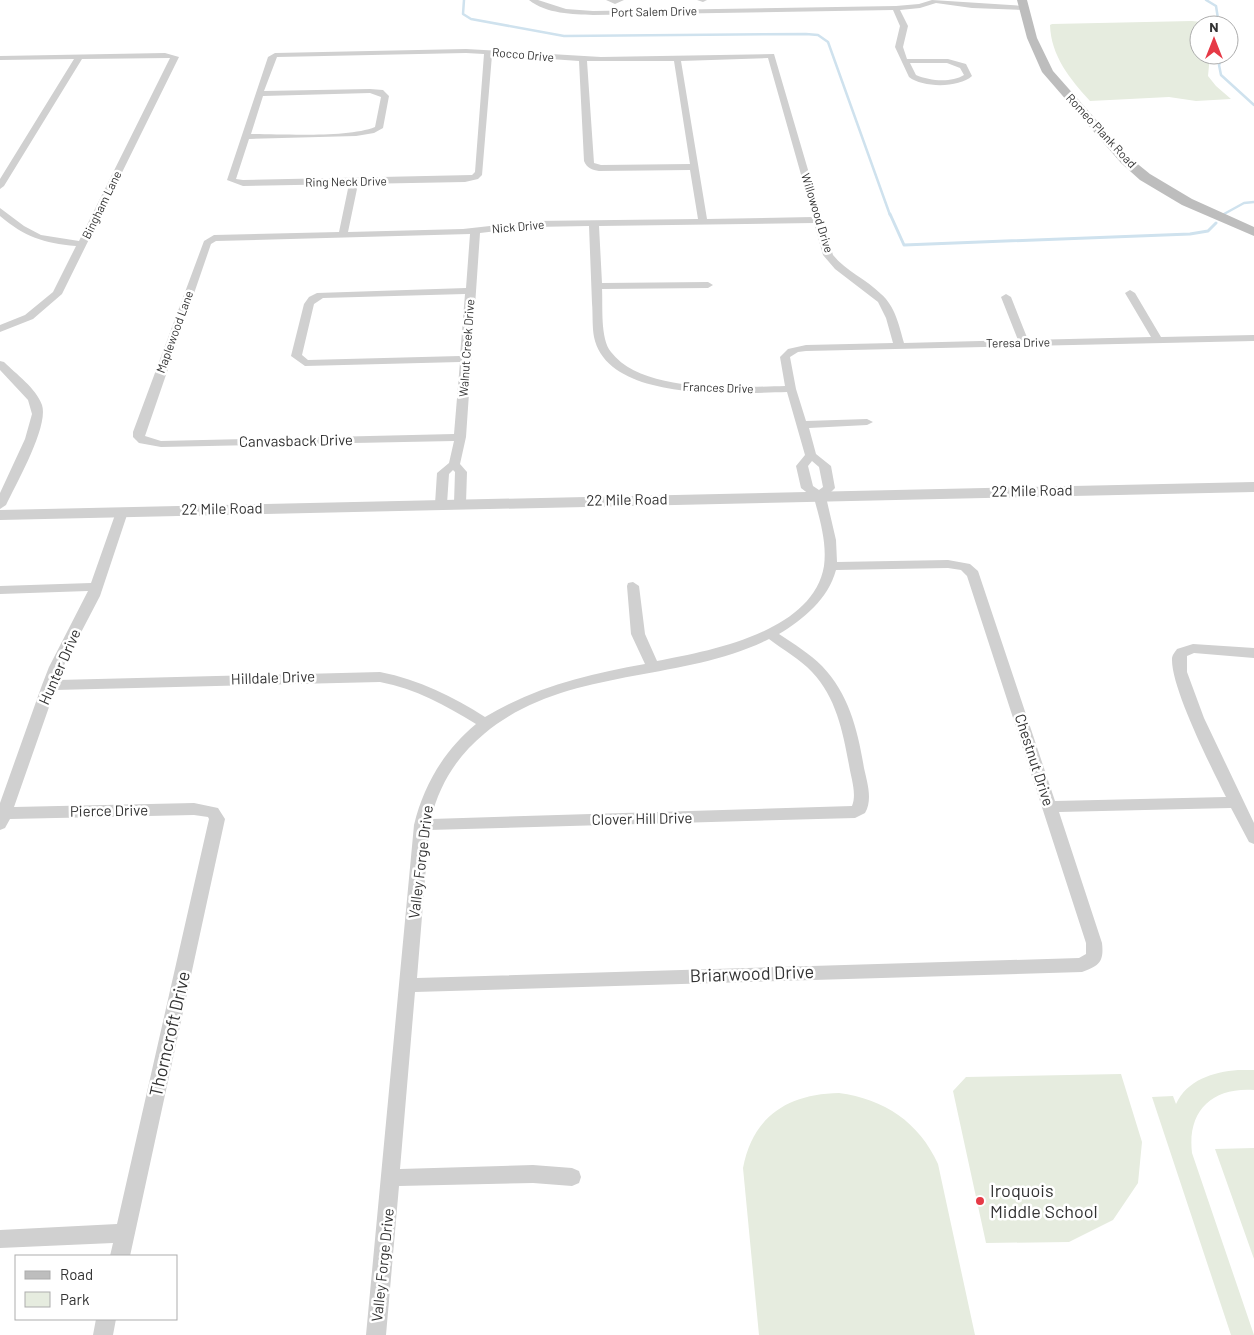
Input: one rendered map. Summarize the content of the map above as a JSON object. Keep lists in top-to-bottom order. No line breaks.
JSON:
{"streets":{"main road":["Romeo Plank Road"],"street":["Port Salem Drive","Rocco Drive","Ring Neck Drive","Bingham Lane","Willowood Drive","Nick Drive","Maplewood Lane","Teresa Drive","Walnut Creek Drive","Frances Drive","Canvasback Drive","22 Mile Road","Hunter Drive","Hilldale Drive","Chestnut Drive","Pierce Drive","Clover Hill Drive","Valley Forge Drive","Briarwood Drive","Thorncroft Drive"]},"crossings":[["Port Salem Drive","Romeo Plank Road"],["Rocco Drive","Ring Neck Drive"],["Rocco Drive","Willowood Drive"],["Willowood Drive","Nick Drive"],["Willowood Drive","Teresa Drive"],["Nick Drive","Maplewood Lane"],["Nick Drive","Walnut Creek Drive"],["Nick Drive","Frances Drive"],["Maplewood Lane","Canvasback Drive"],["Teresa Drive","Frances Drive"],["Walnut Creek Drive","Canvasback Drive"],["Walnut Creek Drive","22 Mile Road"],["22 Mile Road","Hunter Drive"],["22 Mile Road","Valley Forge Drive"],["Hunter Drive","Hilldale Drive"],["Hunter Drive","Pierce Drive"],["Hilldale Drive","Valley Forge Drive"],["Chestnut Drive","Valley Forge Drive"],["Chestnut Drive","Briarwood Drive"],["Pierce Drive","Thorncroft Drive"],["Clover Hill Drive","Valley Forge Drive"],["Valley Forge Drive","Briarwood Drive"]],"places":["Iroquois Middle School"],"legend":["Road","Park"],"north":"top"}
